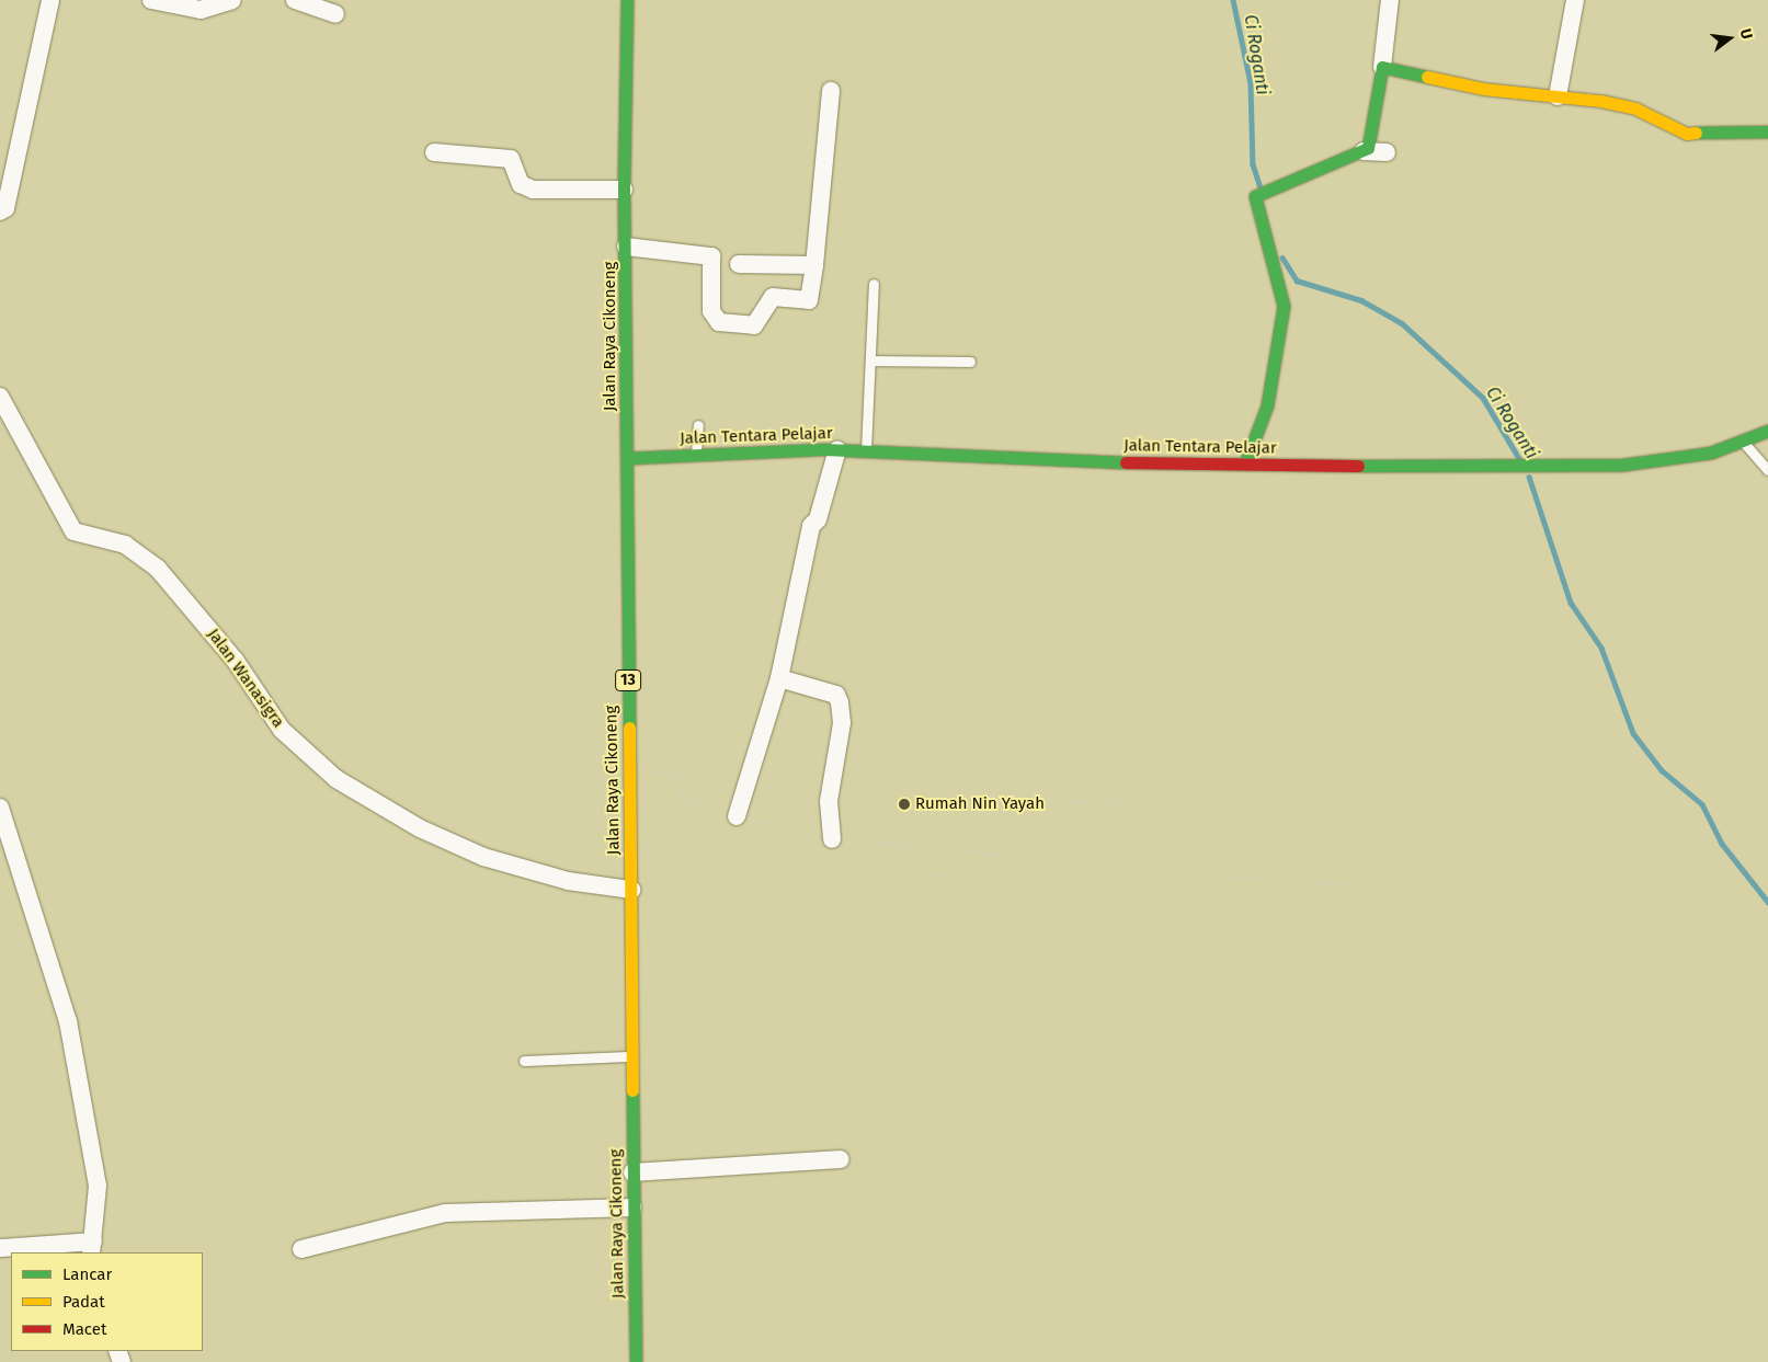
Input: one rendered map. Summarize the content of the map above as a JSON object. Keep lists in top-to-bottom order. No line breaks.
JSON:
{"streets":{"main road":["Jalan Raya Cikoneng","Jalan Tentara Pelajar","13"],"street":["Jalan Wanasigra"]},"crossings":[["Jalan Raya Cikoneng","Jalan Tentara Pelajar"],["Jalan Raya Cikoneng","Jalan Wanasigra"]],"water":["Ci Roganti"],"places":["Rumah Nin Yayah"],"legend":["Lancar","Padat","Macet"],"north":"right"}
